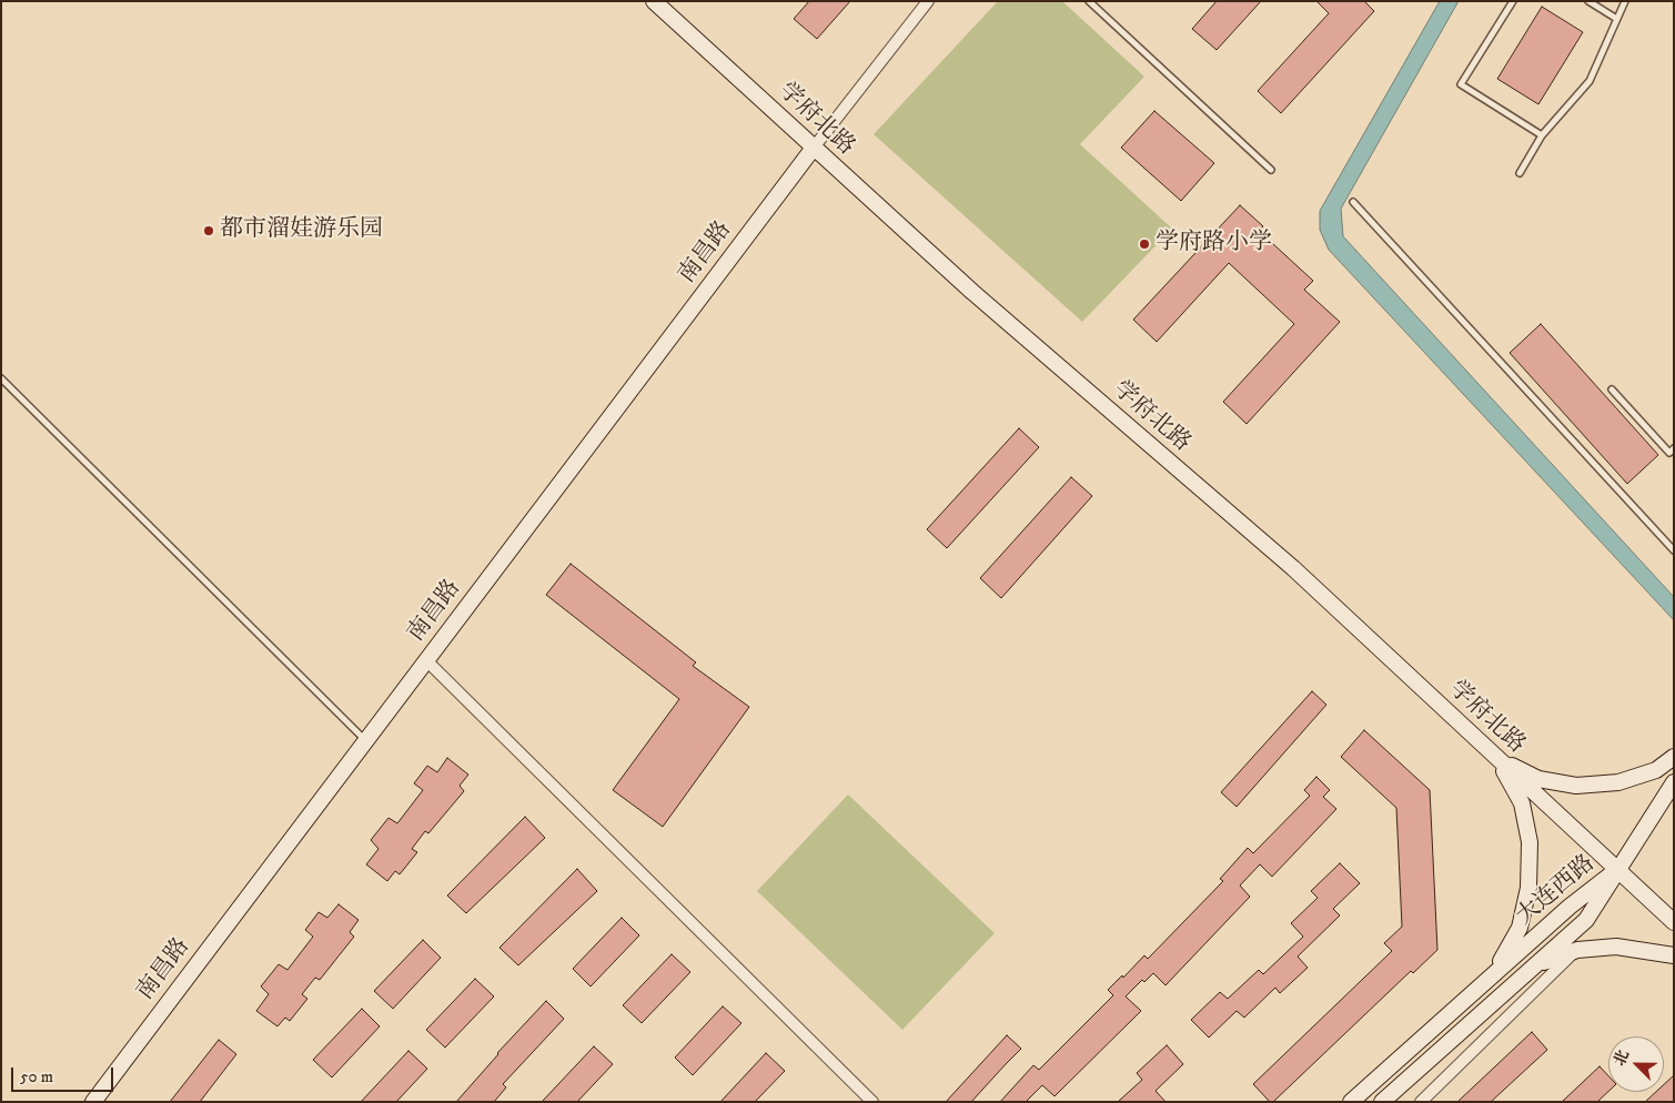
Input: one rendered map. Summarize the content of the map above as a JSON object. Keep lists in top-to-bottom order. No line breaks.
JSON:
{"streets":{"street":["学府北路","南昌路","大连西路"]},"crossings":[["学府北路","南昌路"],["学府北路","大连西路"]],"places":["都市溜娃游乐园","学府路小学"],"scale_bar":"50 m","north":"top left"}
